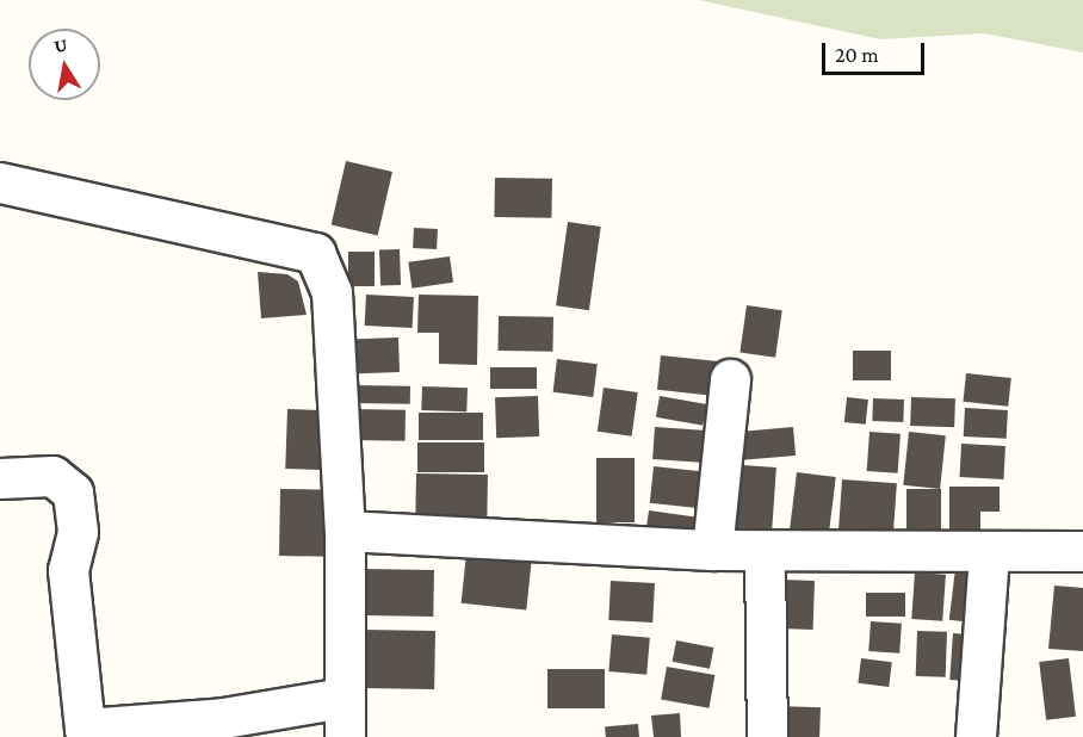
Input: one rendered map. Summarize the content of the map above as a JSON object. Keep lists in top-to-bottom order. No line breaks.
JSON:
{"scale_bar":"20 m","north":"top"}
